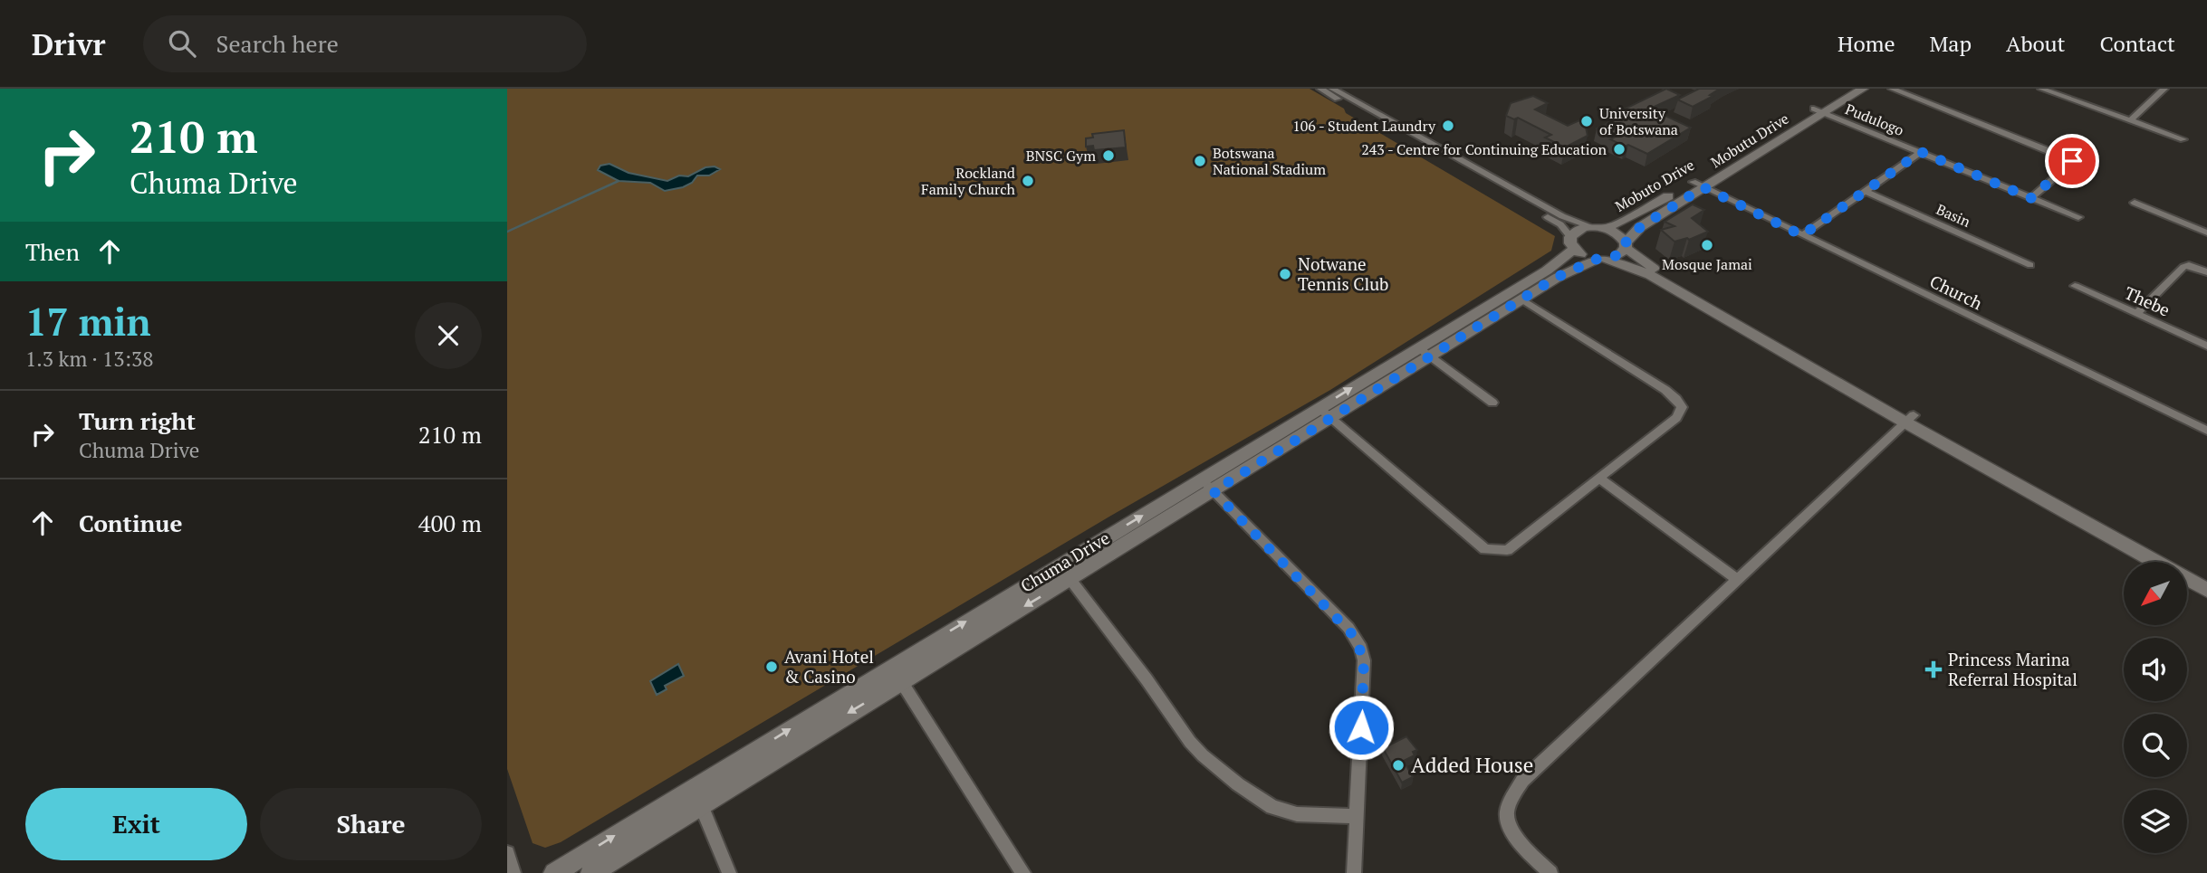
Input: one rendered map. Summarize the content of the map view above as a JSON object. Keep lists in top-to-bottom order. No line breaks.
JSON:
{"streets":{"main road":["Mobutu Drive","Mobuto Drive","Chuma Drive"],"street":["Pudulogo","Basin","Church","Thebe"]},"crossings":[["Pudulogo","Mobutu Drive"],["Mobutu Drive","Mobuto Drive"],["Mobutu Drive","Church"],["Mobutu Drive","Chuma Drive"],["Mobuto Drive","Church"]],"places":{"other":["University of Botswana","106 - Student Laundry","243 - Centre for Continuing Education","BNSC Gym","Botswana National Stadium","Rockland Family Church","Mosque Jamai","Notwane Tennis Club","Avani Hotel & Casino","Added House"],"health":["Princess Marina Referral Hospital"]},"north":"bottom left","page":{"header":"Drivr","search":"Search here","nav":["Home","Map","About","Contact"],"turn":["210 m","Chuma Drive"],"then":"Then","heading":["17 min","1.3 km · 13:38"],"list":[{"name":"Turn right","note":"Chuma Drive","value":"210 m"},{"name":"Continue","value":"400 m"}],"buttons":["Exit","Share"]}}
